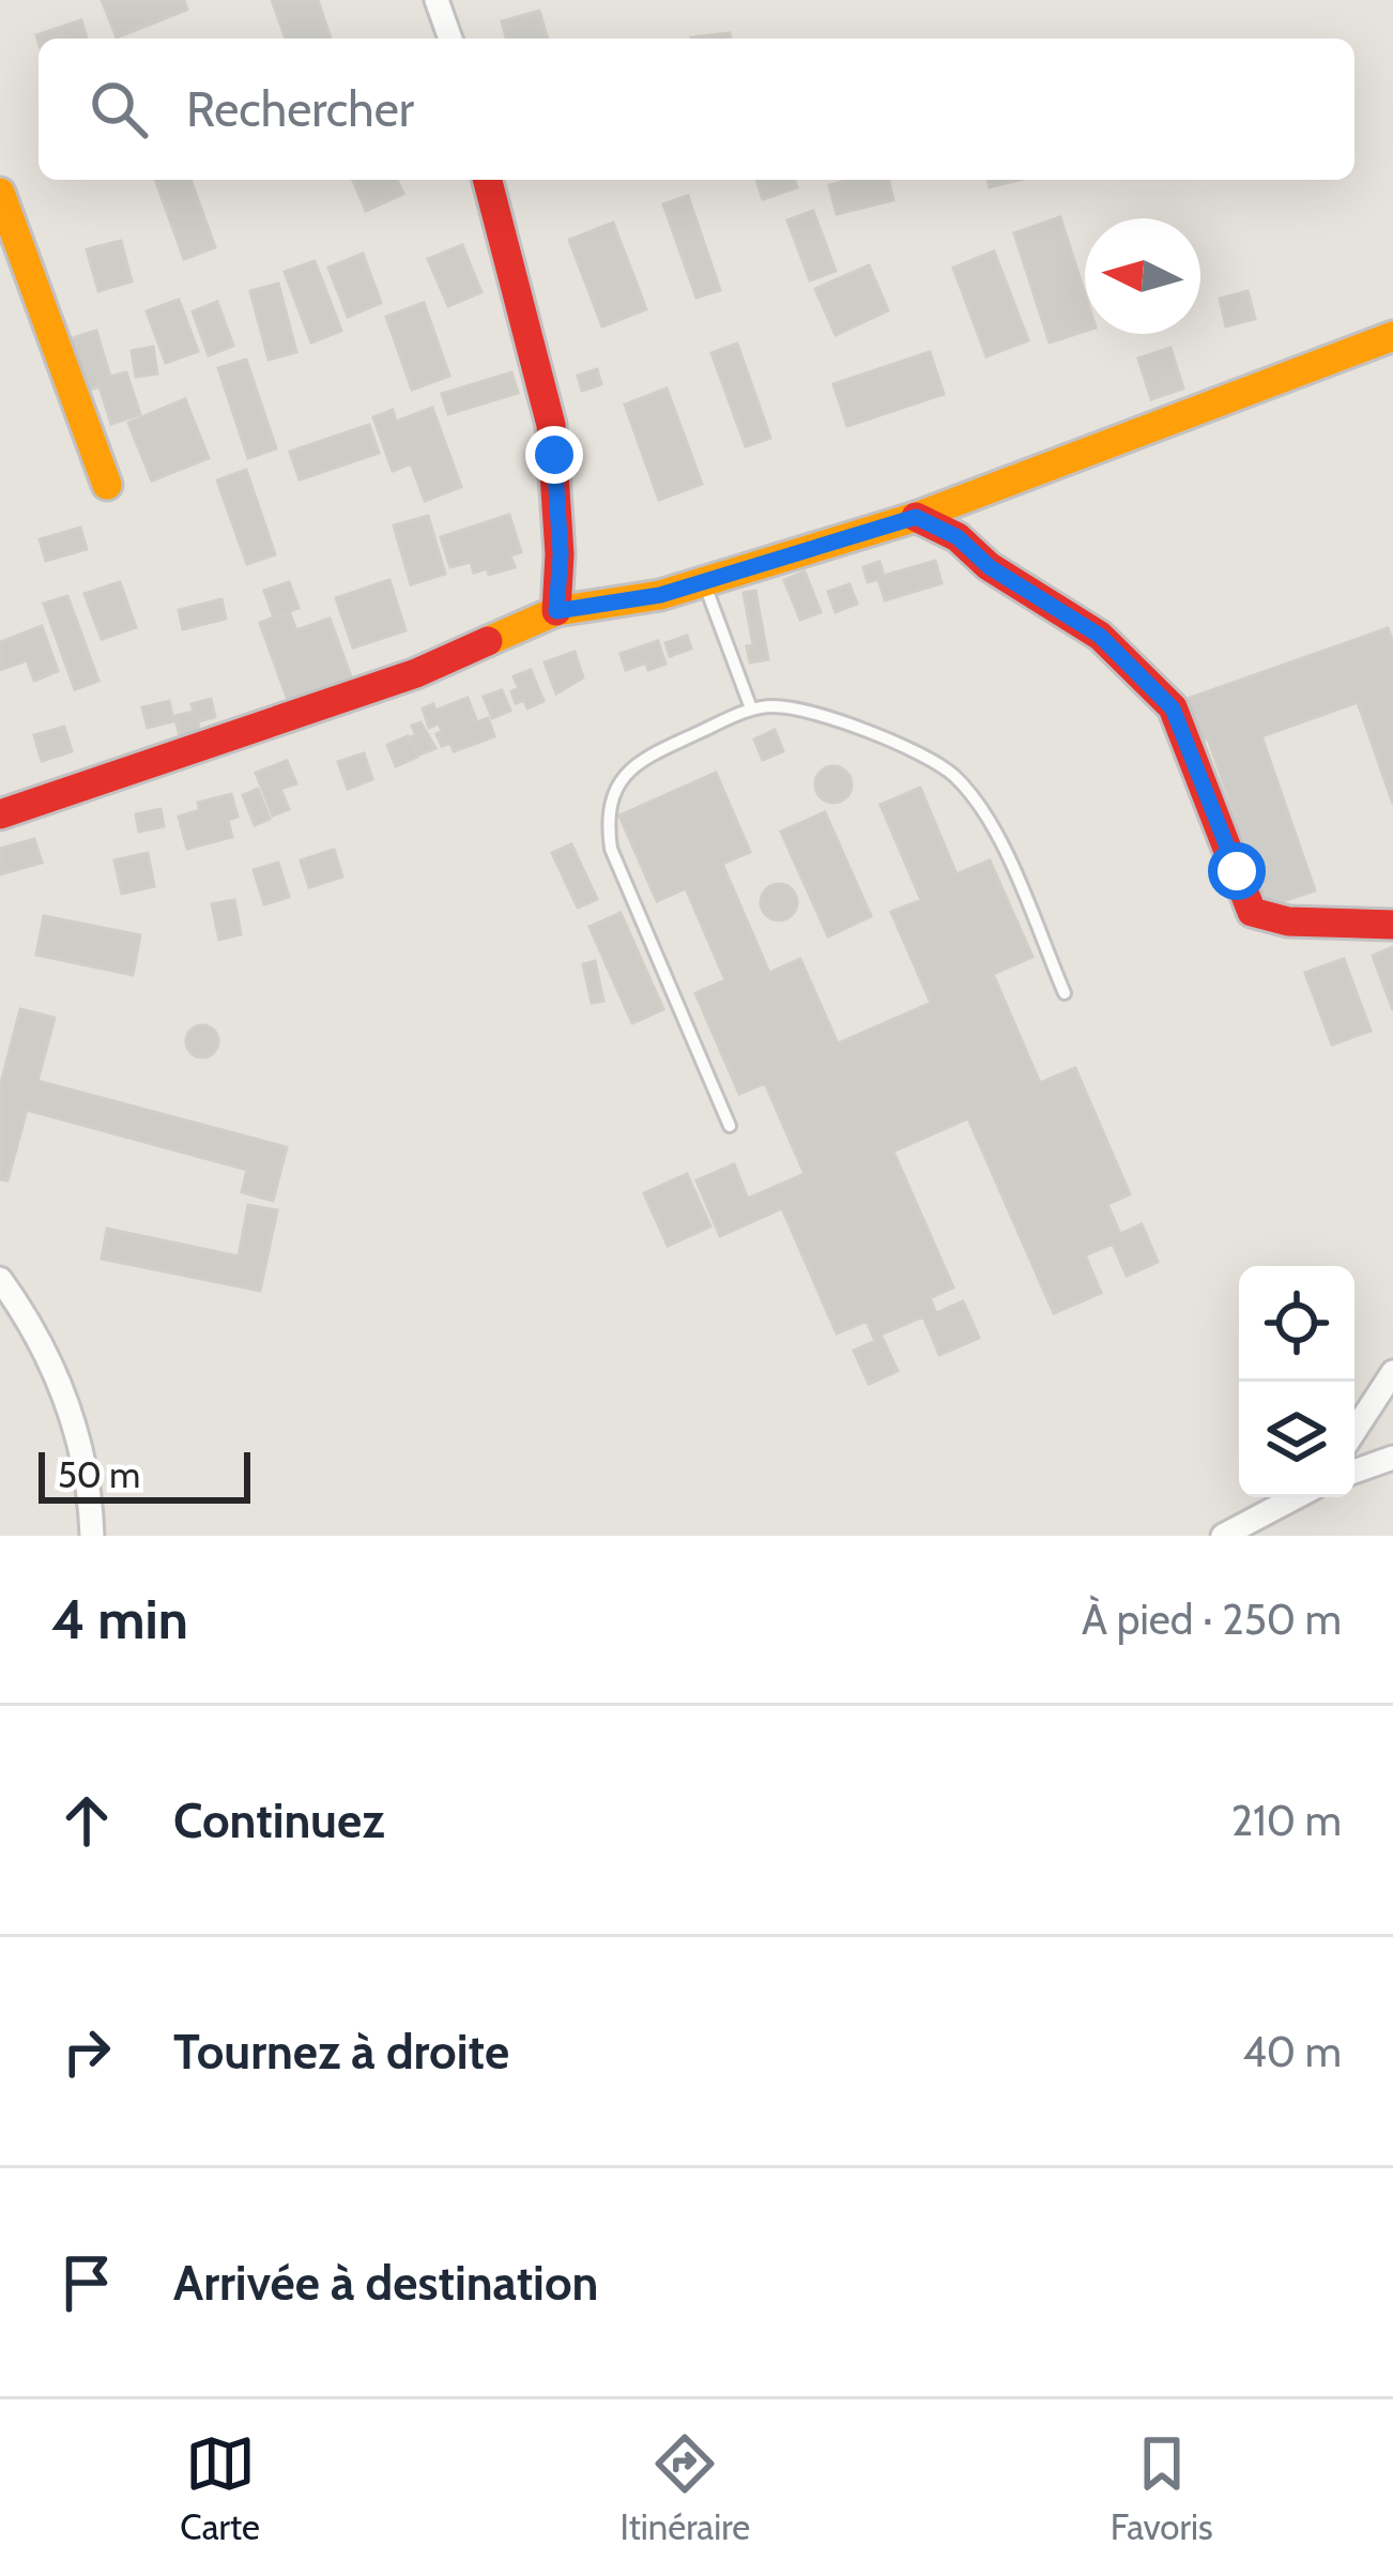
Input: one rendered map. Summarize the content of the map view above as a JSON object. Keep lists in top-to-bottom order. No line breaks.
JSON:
{"scale_bar":"50 m","north":"left","page":{"search":"Rechercher","scale":"50 m","heading":["4 min","À pied · 250 m"],"list":[["Continuez","210 m"],["Tournez à droite","40 m"],"Arrivée à destination"],"nav":["Carte","Itinéraire","Favoris"]}}
